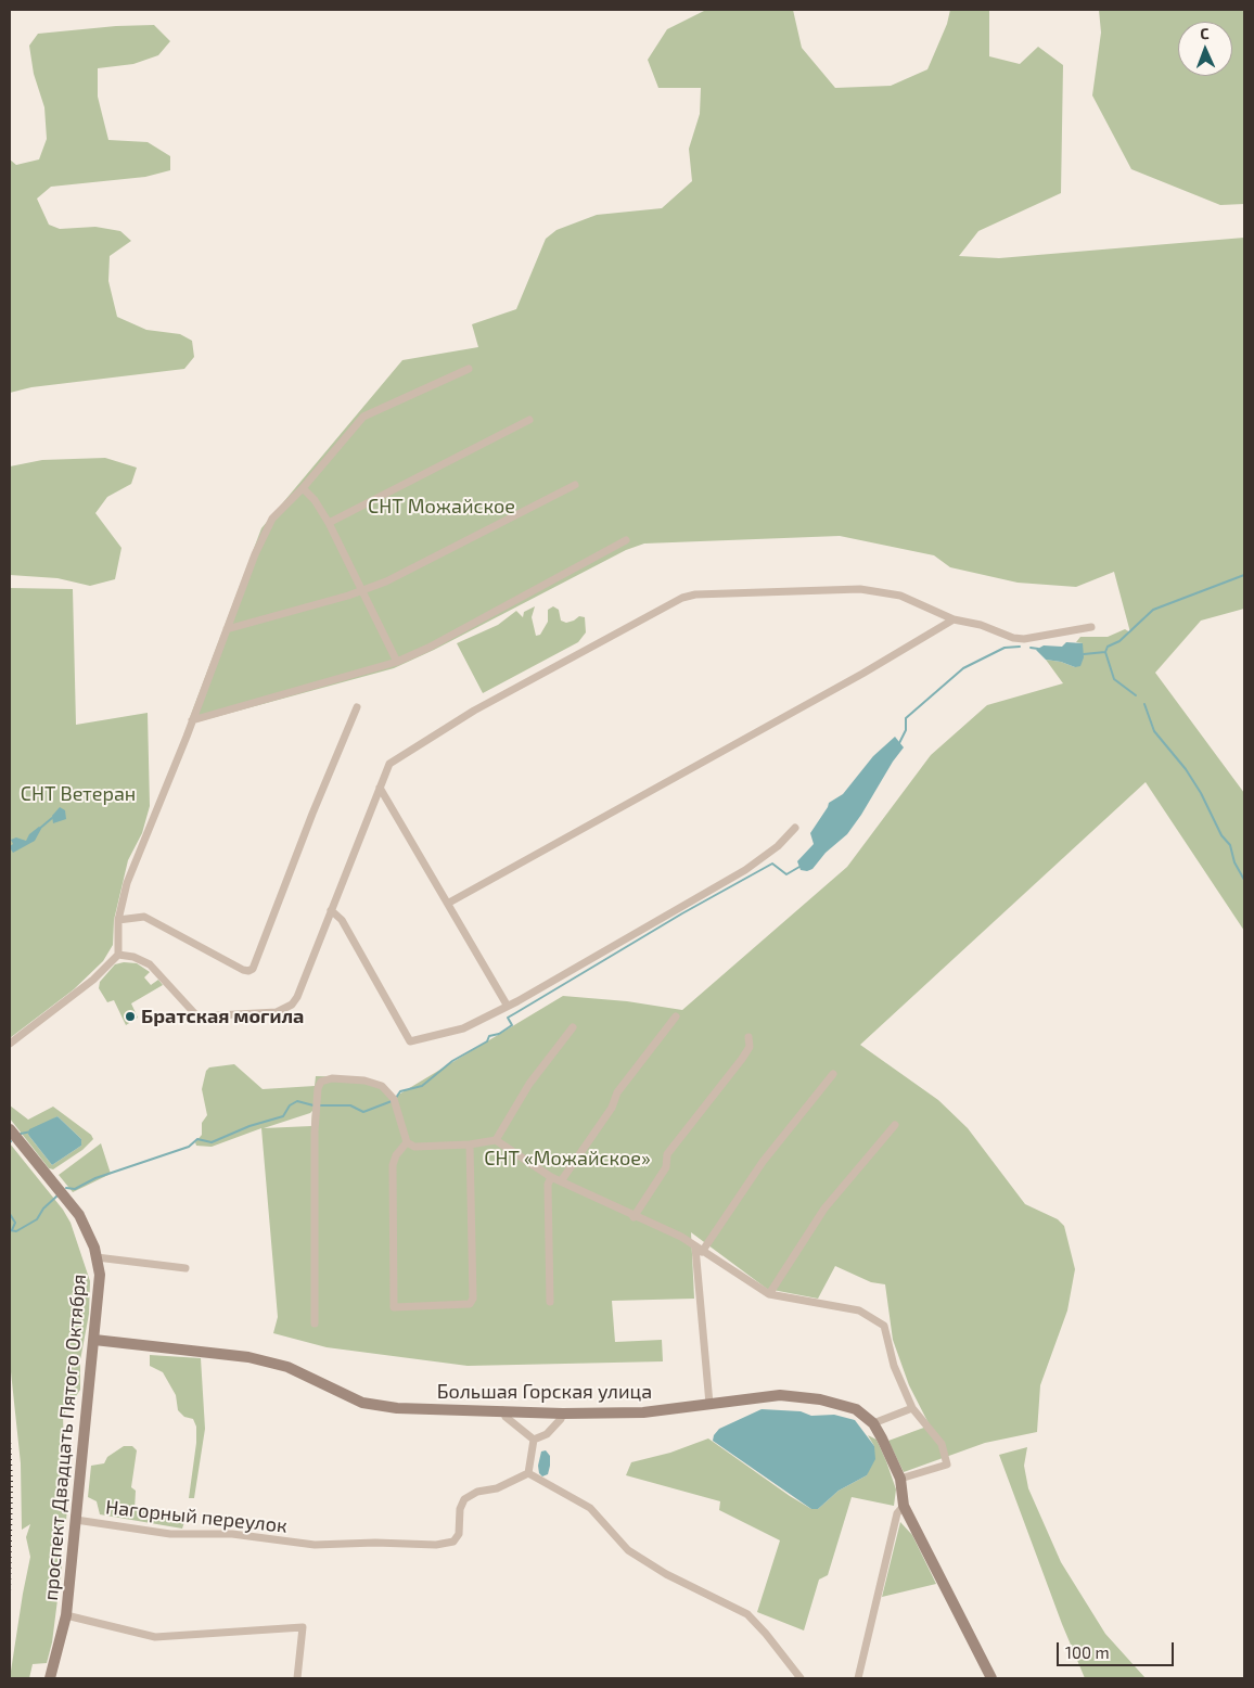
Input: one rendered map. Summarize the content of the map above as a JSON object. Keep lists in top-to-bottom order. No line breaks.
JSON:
{"streets":{"street":["Большая Горская улица","проспект Двадцать Пятого Октября","Нагорный переулок"]},"crossings":[["Большая Горская улица","проспект Двадцать Пятого Октября"],["проспект Двадцать Пятого Октября","Нагорный переулок"]],"parks":["СНТ Можайское","СНТ Ветеран","СНТ «Можайское»"],"places":["Братская могила"],"scale_bar":"100 m","north":"top"}
